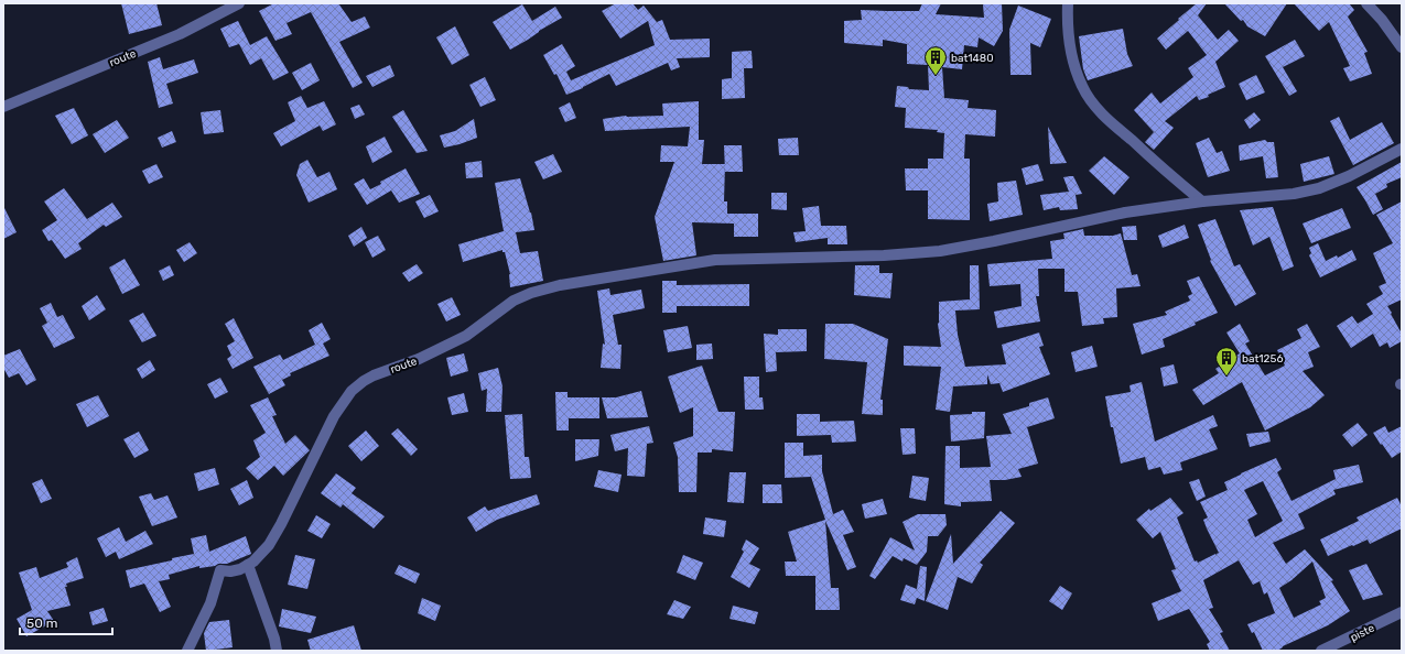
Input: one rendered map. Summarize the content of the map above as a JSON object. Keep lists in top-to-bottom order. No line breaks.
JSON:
{"streets":{"street":["route","piste"]},"places":{"building":["bat1480","bat1256"]},"scale_bar":"50 m"}
